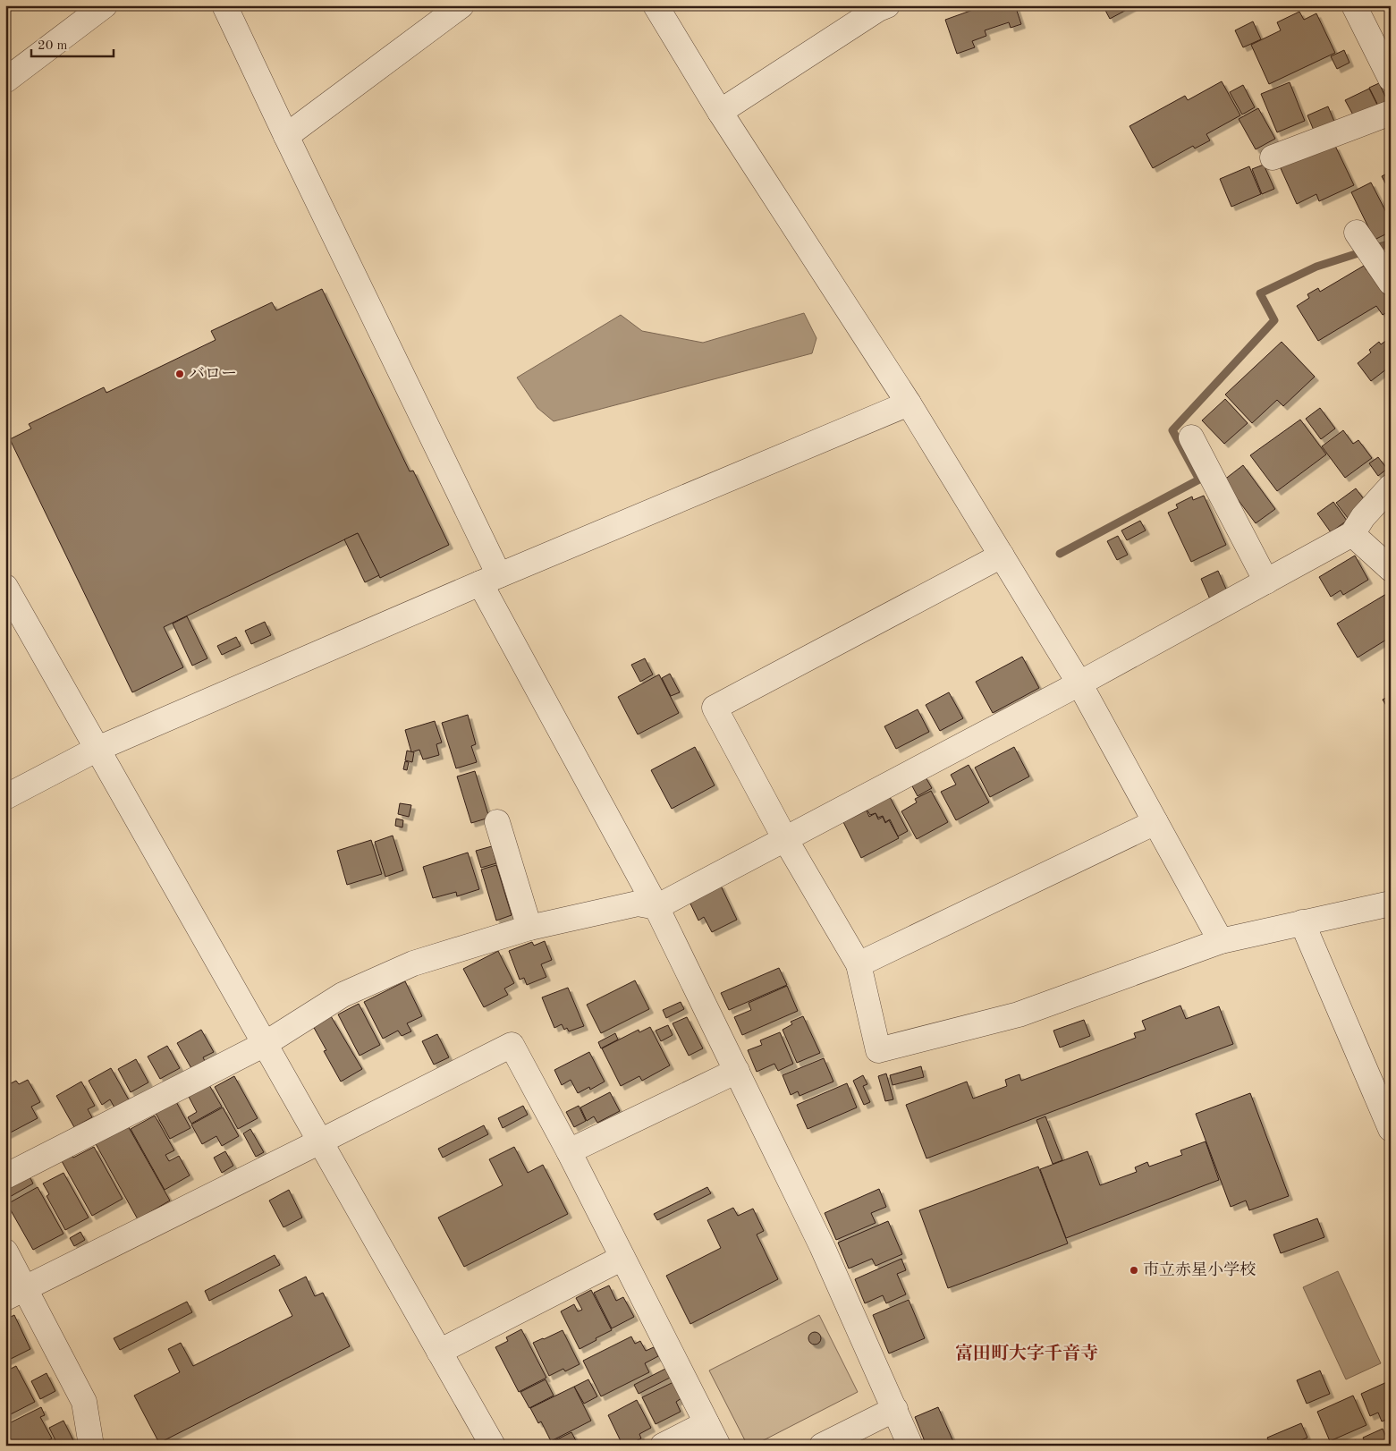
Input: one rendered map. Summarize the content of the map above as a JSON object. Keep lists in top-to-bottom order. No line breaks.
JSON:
{"districts":["富田町大字千音寺"],"places":["バロー","市立赤星小学校"],"scale_bar":"20 m"}
